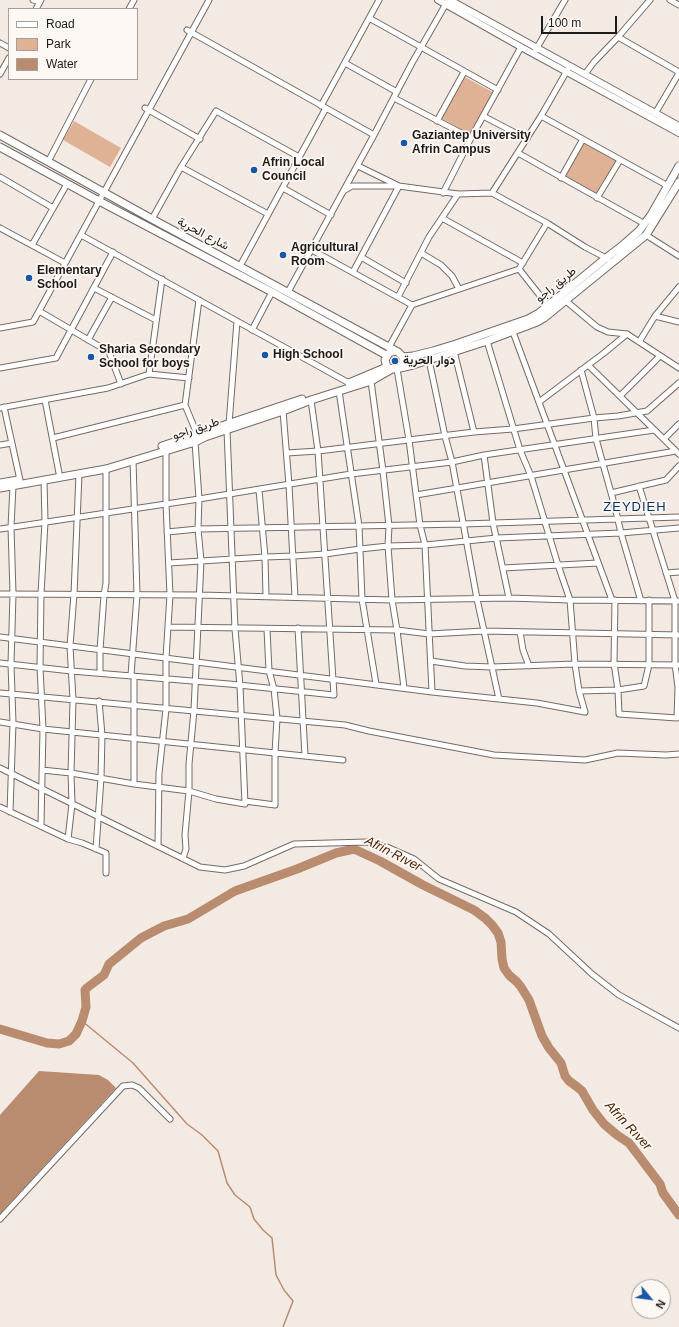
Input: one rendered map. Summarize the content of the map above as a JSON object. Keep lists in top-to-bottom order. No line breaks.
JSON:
{"streets":{"main road":["شارع الحرية","طريق راجو"]},"crossings":[["شارع الحرية","طريق راجو"]],"districts":["ZEYDIEH"],"water":["Afrin Rıver"],"places":["Gaziantep University Afrin Campus","Afrin Local Council","Agricultural Room","Elementary School","High School","Sharia Secondary School for boys","دوار الحرية"],"legend":["Road","Park","Water"],"scale_bar":"100 m","north":"bottom right"}
